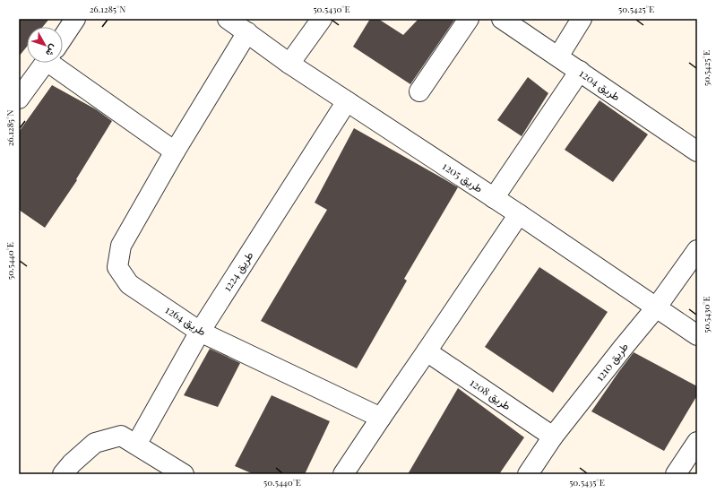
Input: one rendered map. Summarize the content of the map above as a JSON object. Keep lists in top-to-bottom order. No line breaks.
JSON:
{"streets":{"street":["طريق 1204","طريق 1205","طريق 1224","طريق 1264","طريق 1210","طريق 1208"]},"crossings":[["طريق 1205","طريق 1224"],["طريق 1205","طريق 1264"],["طريق 1205","طريق 1210"],["طريق 1224","طريق 1264"],["طريق 1210","طريق 1208"]],"north":"bottom right","coordinates":["26.1285°N","50.5430°E","50.5425°E","50.5440°E","50.5435°E"]}
